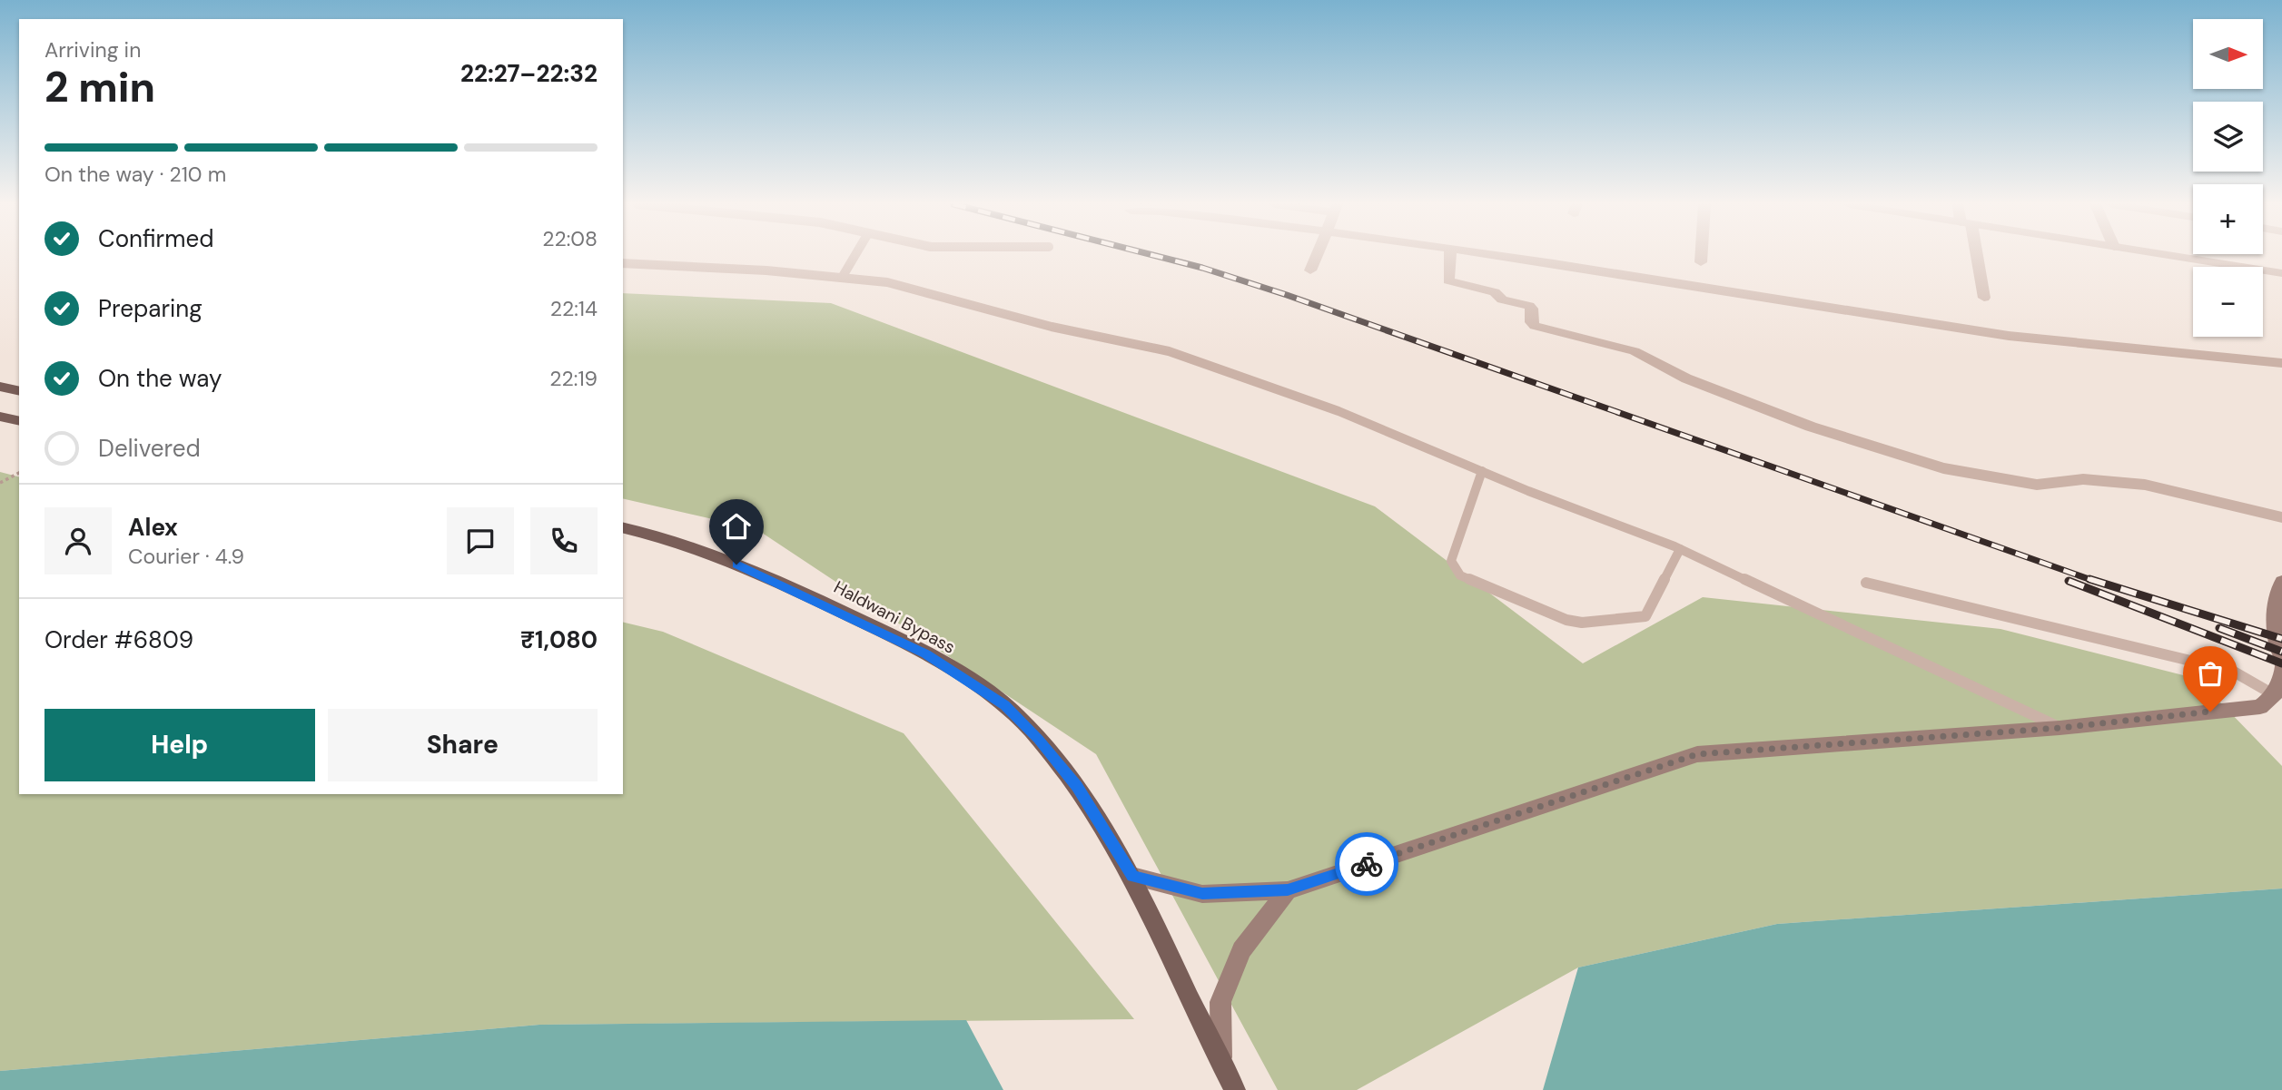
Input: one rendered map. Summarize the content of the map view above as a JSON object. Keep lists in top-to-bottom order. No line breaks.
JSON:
{"streets":{"main road":["Haldwani Bypass"]},"north":"right","page":{"map_buttons":["+","−"],"heading":["2 min","Arriving in","22:27–22:32"],"panel":["Alex","Courier · 4.9","Order #6809","₹1,080"],"bar":"On the way · 210 m","list":[["Confirmed","22:08"],["Preparing","22:14"],["On the way","22:19"],"Delivered"],"buttons":["Help","Share"]}}
